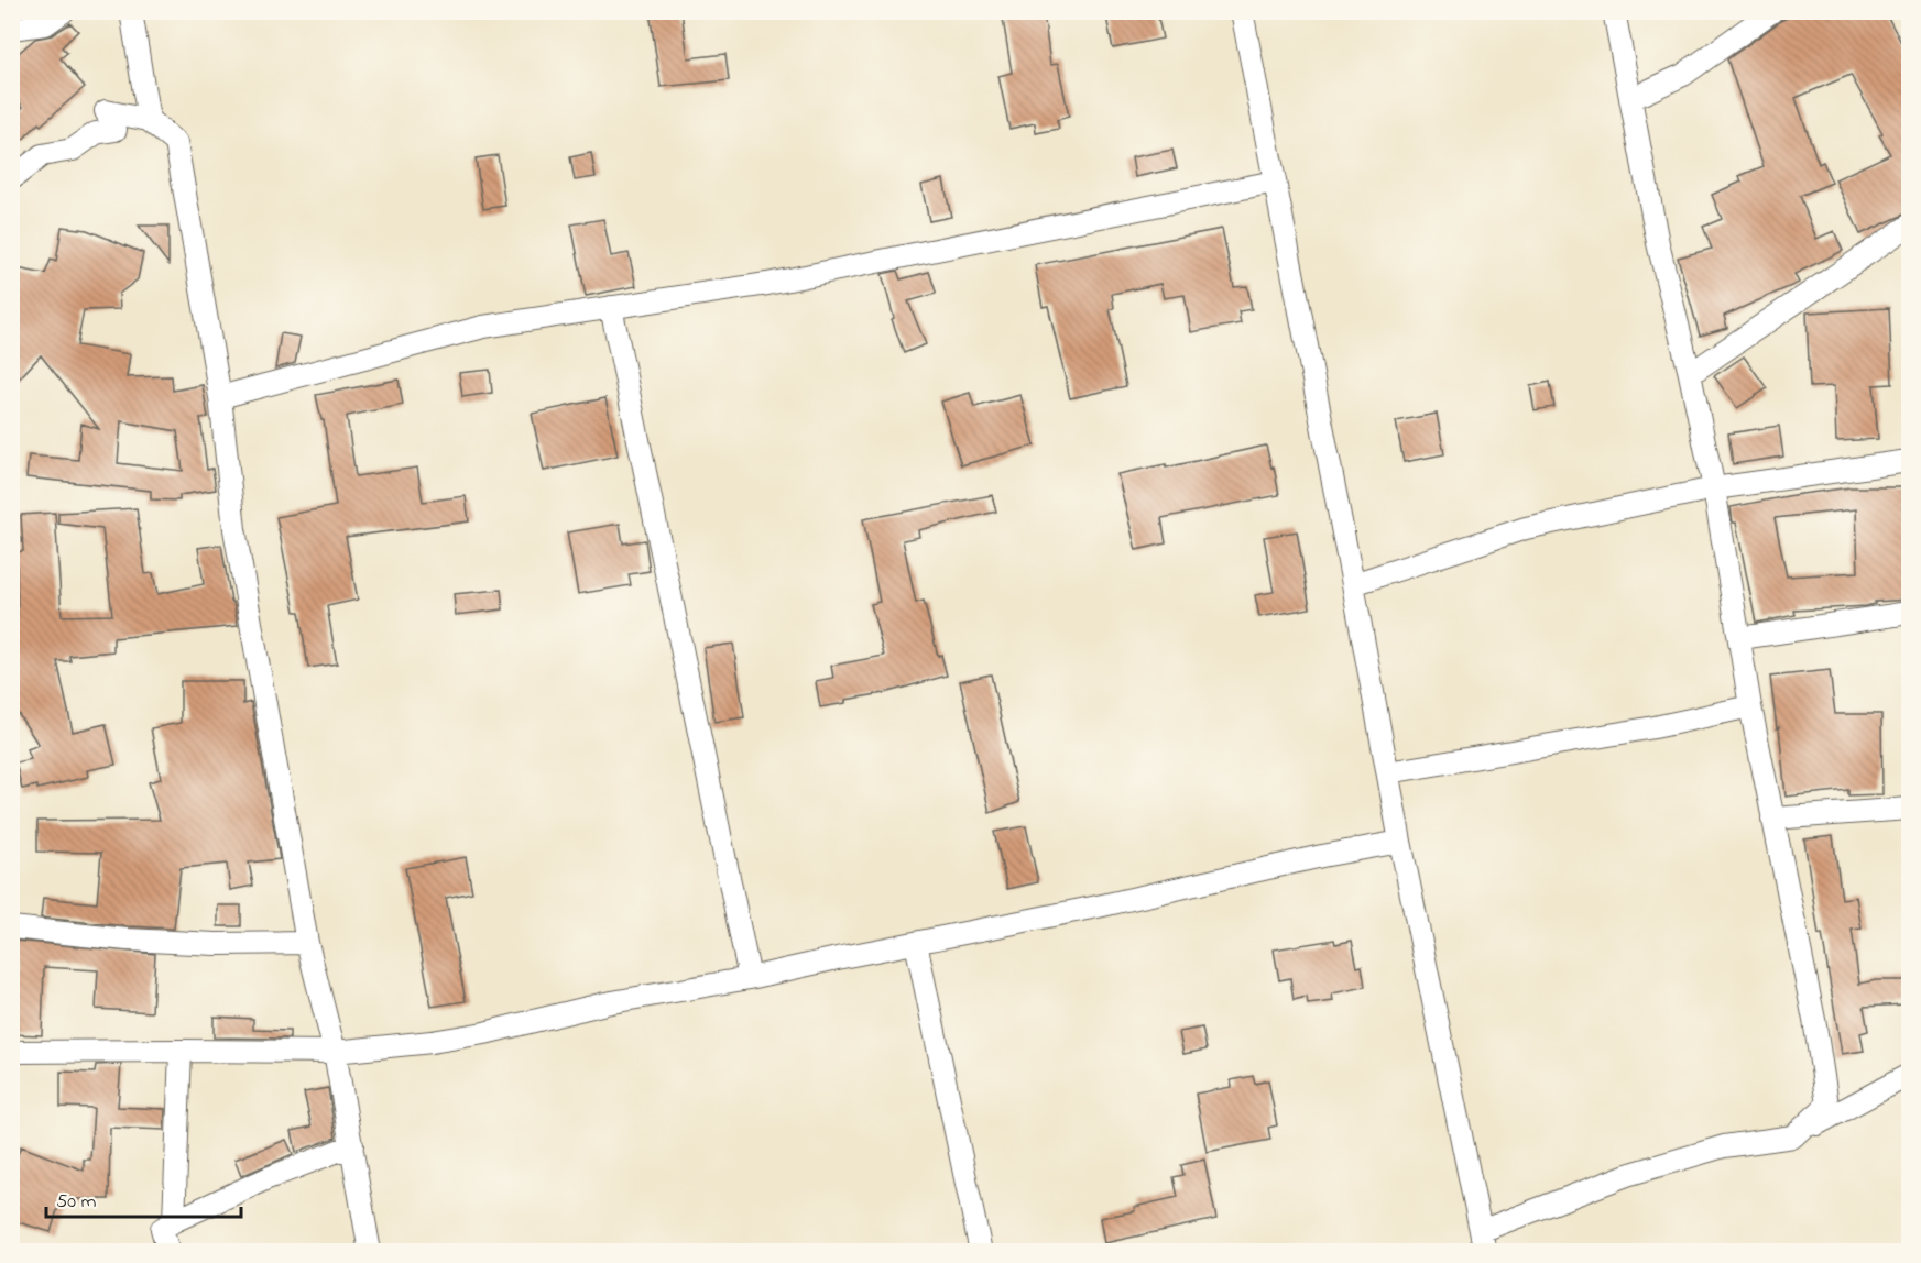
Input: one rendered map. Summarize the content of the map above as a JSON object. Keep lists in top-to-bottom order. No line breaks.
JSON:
{"scale_bar":"50 m"}
